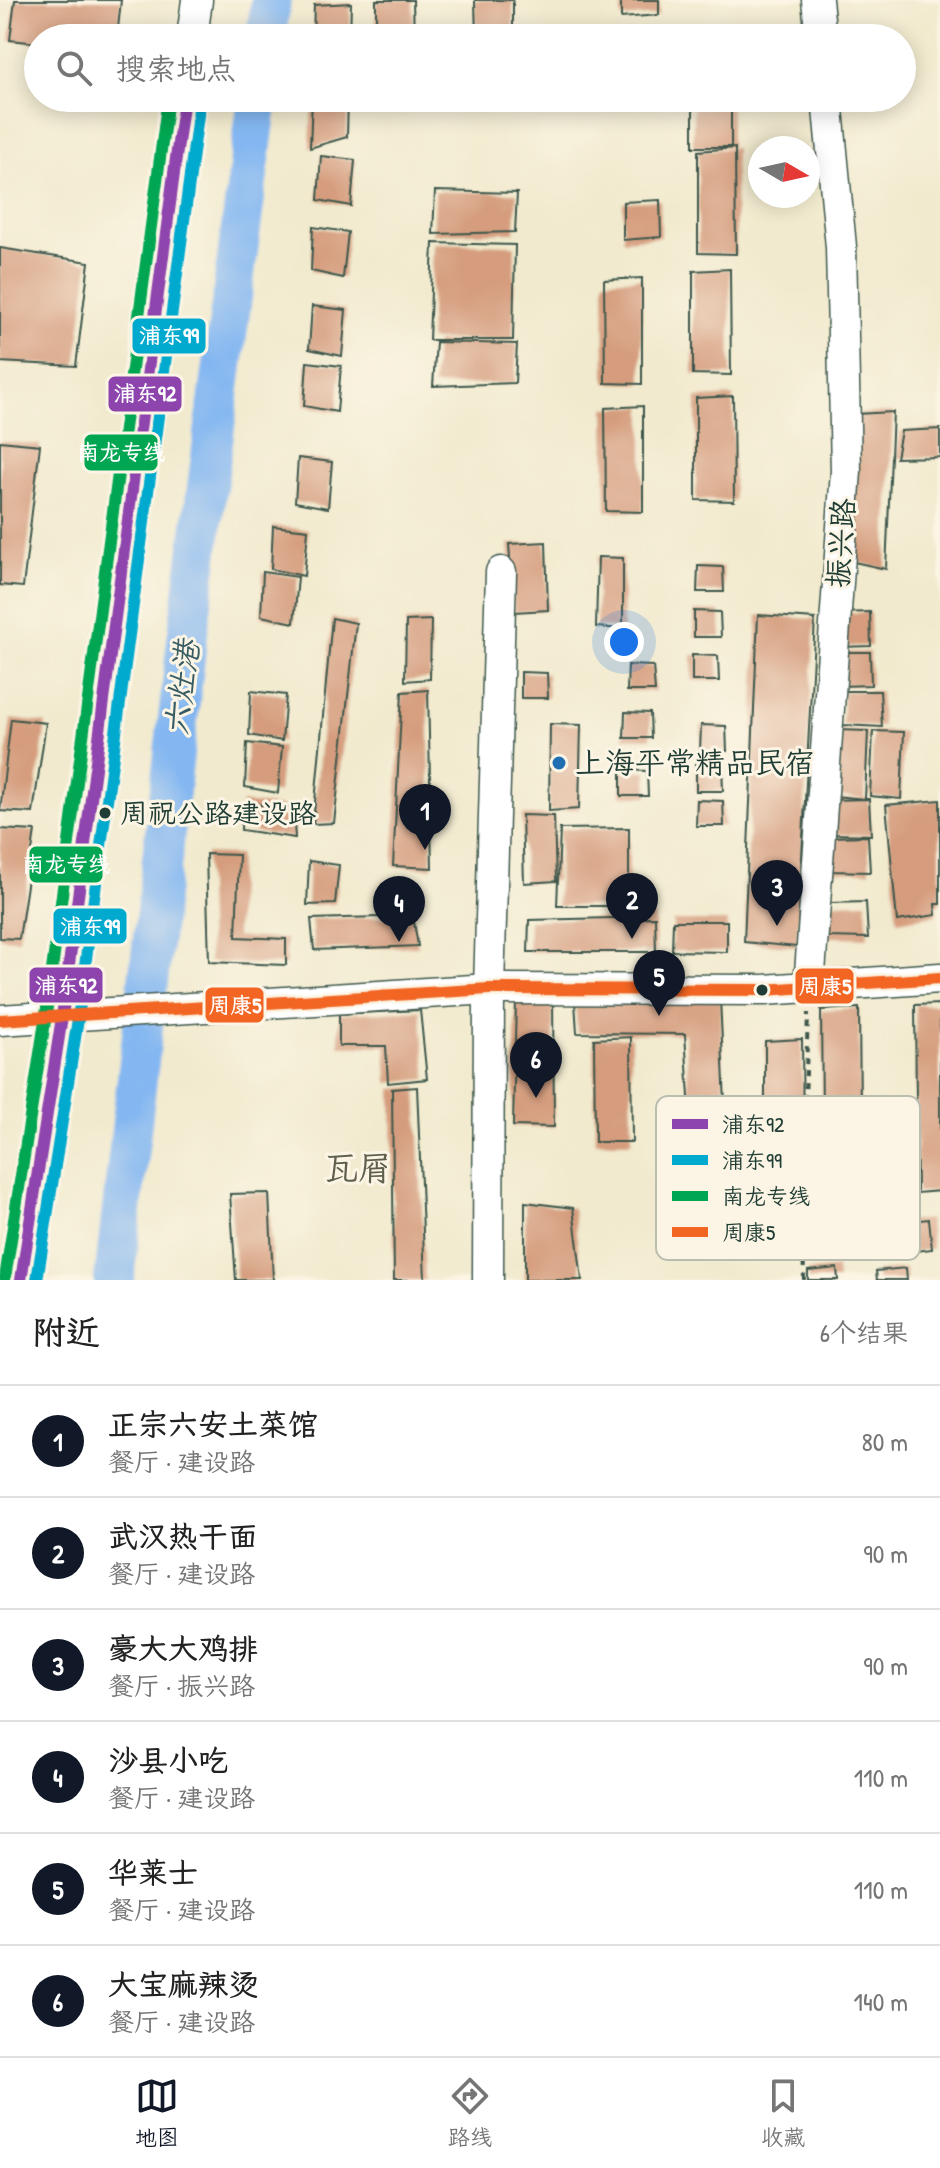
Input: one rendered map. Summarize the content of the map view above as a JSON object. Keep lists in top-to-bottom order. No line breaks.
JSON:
{"streets":{"street":["振兴路"]},"districts":["瓦屑"],"water":["六灶港"],"places":["上海平常精品民宿","周祝公路建设路"],"lines":["transit line 浦东92","transit line 浦东99","transit line 南龙专线","transit line 周康5"],"legend":["浦东92","浦东99","南龙专线","周康5"],"north":"right","page":{"search":"搜索地点","pins":["1","3","2","4","5","6"],"heading":["附近","6个结果"],"list":[{"mark":"1","name":"正宗六安土菜馆","note":"餐厅 · 建设路","value":"80 m"},{"mark":"2","name":"武汉热干面","note":"餐厅 · 建设路","value":"90 m"},{"mark":"3","name":"豪大大鸡排","note":"餐厅 · 振兴路","value":"90 m"},{"mark":"4","name":"沙县小吃","note":"餐厅 · 建设路","value":"110 m"},{"mark":"5","name":"华莱士","note":"餐厅 · 建设路","value":"110 m"},{"mark":"6","name":"大宝麻辣烫","note":"餐厅 · 建设路","value":"140 m"}],"nav":["地图","路线","收藏"]}}
